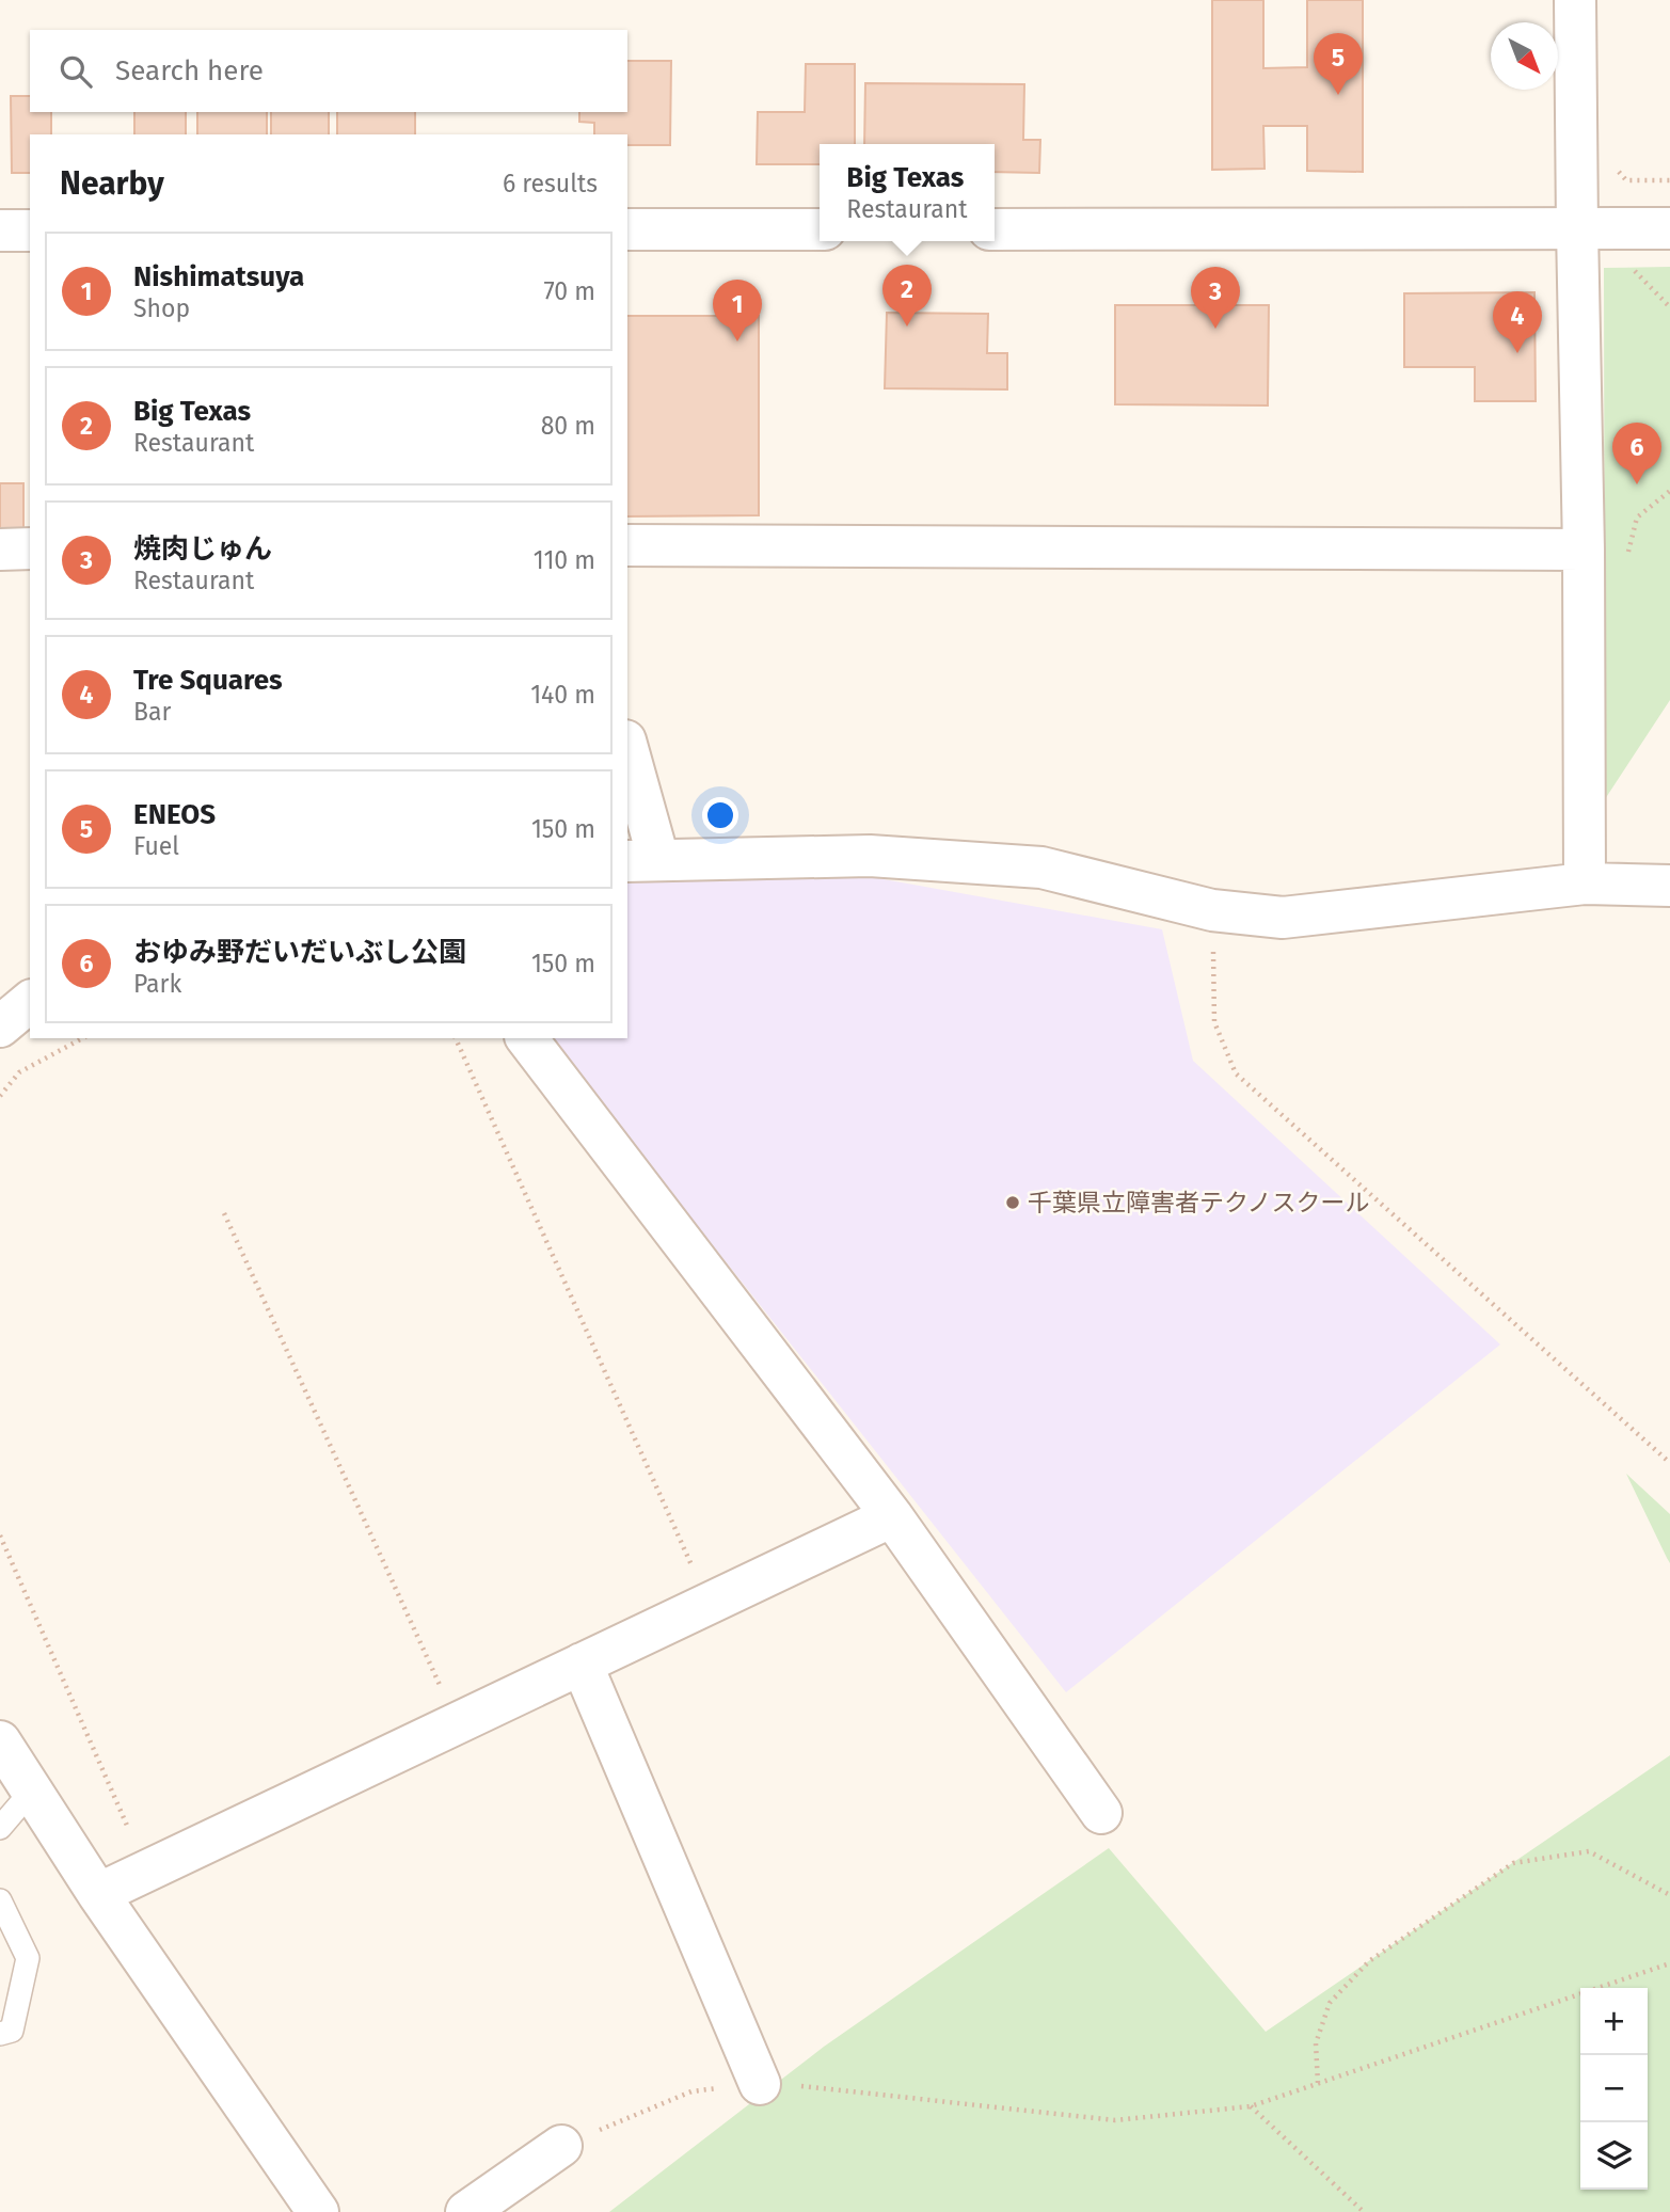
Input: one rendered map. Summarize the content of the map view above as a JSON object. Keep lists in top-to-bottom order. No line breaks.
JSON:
{"places":["千葉県立障害者テクノスクール"],"north":"bottom right","page":{"search":"Search here","pins":["5","2","3","1","4","6"],"heading":["Nearby","6 results"],"popup":["Big Texas","Restaurant"],"list":[{"mark":"1","name":"Nishimatsuya","note":"Shop","value":"70 m"},{"mark":"2","name":"Big Texas","note":"Restaurant","value":"80 m"},{"mark":"3","name":"焼肉じゅん","note":"Restaurant","value":"110 m"},{"mark":"4","name":"Tre Squares","note":"Bar","value":"140 m"},{"mark":"5","name":"ENEOS","note":"Fuel","value":"150 m"},{"mark":"6","name":"おゆみ野だいだいぶし公園","note":"Park","value":"150 m"}],"map_buttons":["+","−"]}}
